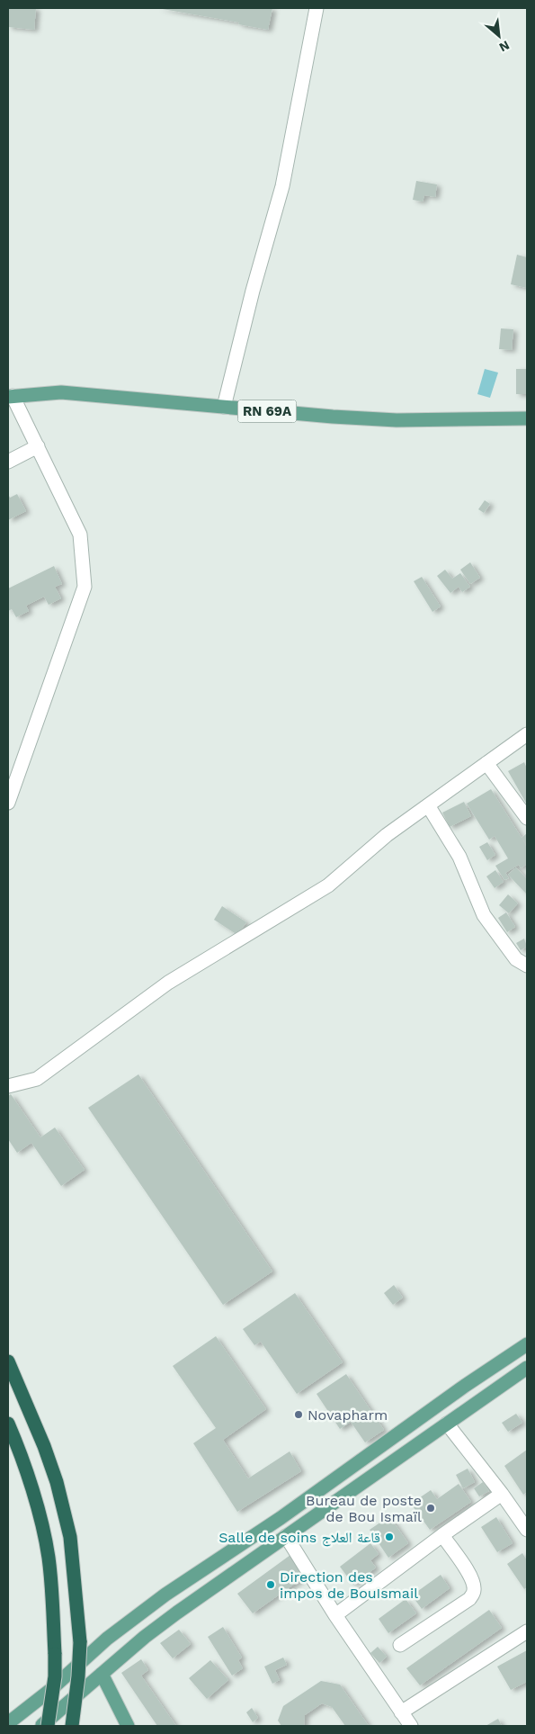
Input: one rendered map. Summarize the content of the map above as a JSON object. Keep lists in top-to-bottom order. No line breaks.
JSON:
{"streets":{"main road":["RN 69A"]},"places":["Novapharm","Bureau de poste de Bou Ismaïl","Salle de soins قاعة العلاج","Direction des impos de BouIsmail"],"north":"bottom right"}
